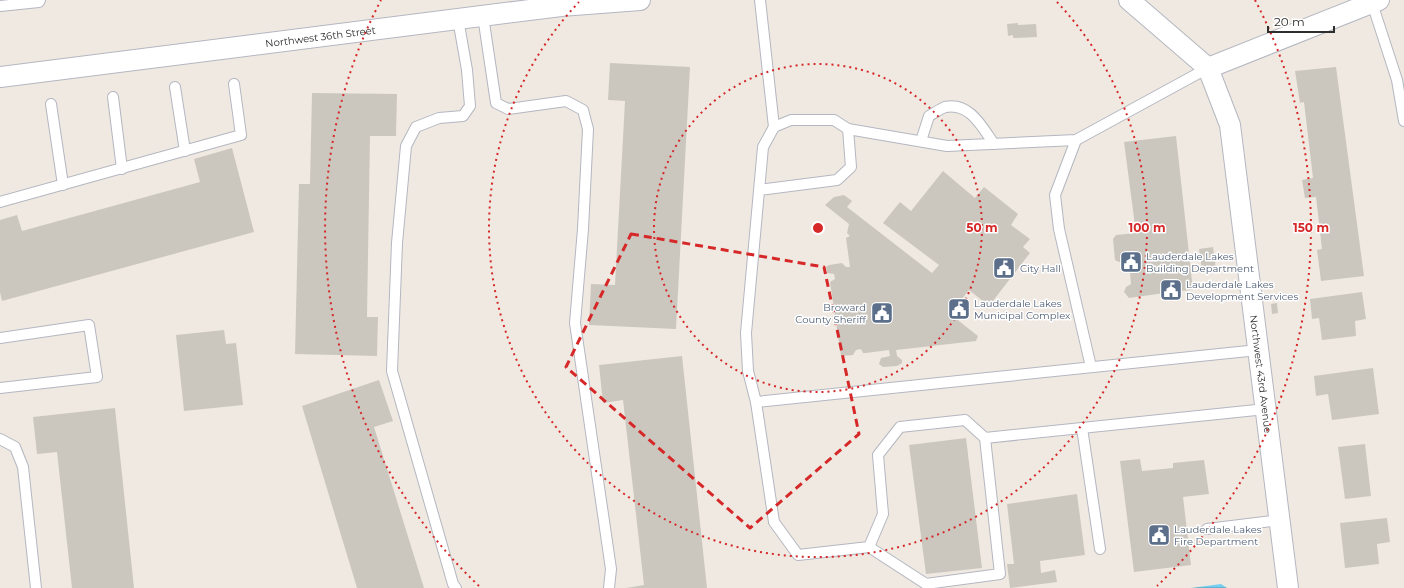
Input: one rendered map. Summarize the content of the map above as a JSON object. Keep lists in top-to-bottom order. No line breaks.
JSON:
{"streets":{"street":["Northwest 36th Street","Northwest 43rd Avenue"]},"places":{"public building":["Lauderdale Lakes Building Department","City Hall","Lauderdale Lakes Development Services","Lauderdale Lakes Municipal Complex","Broward County Sheriff","Lauderdale Lakes Fire Department"]},"scale_bar":"20 m","rings":["50 m","100 m","150 m"]}
